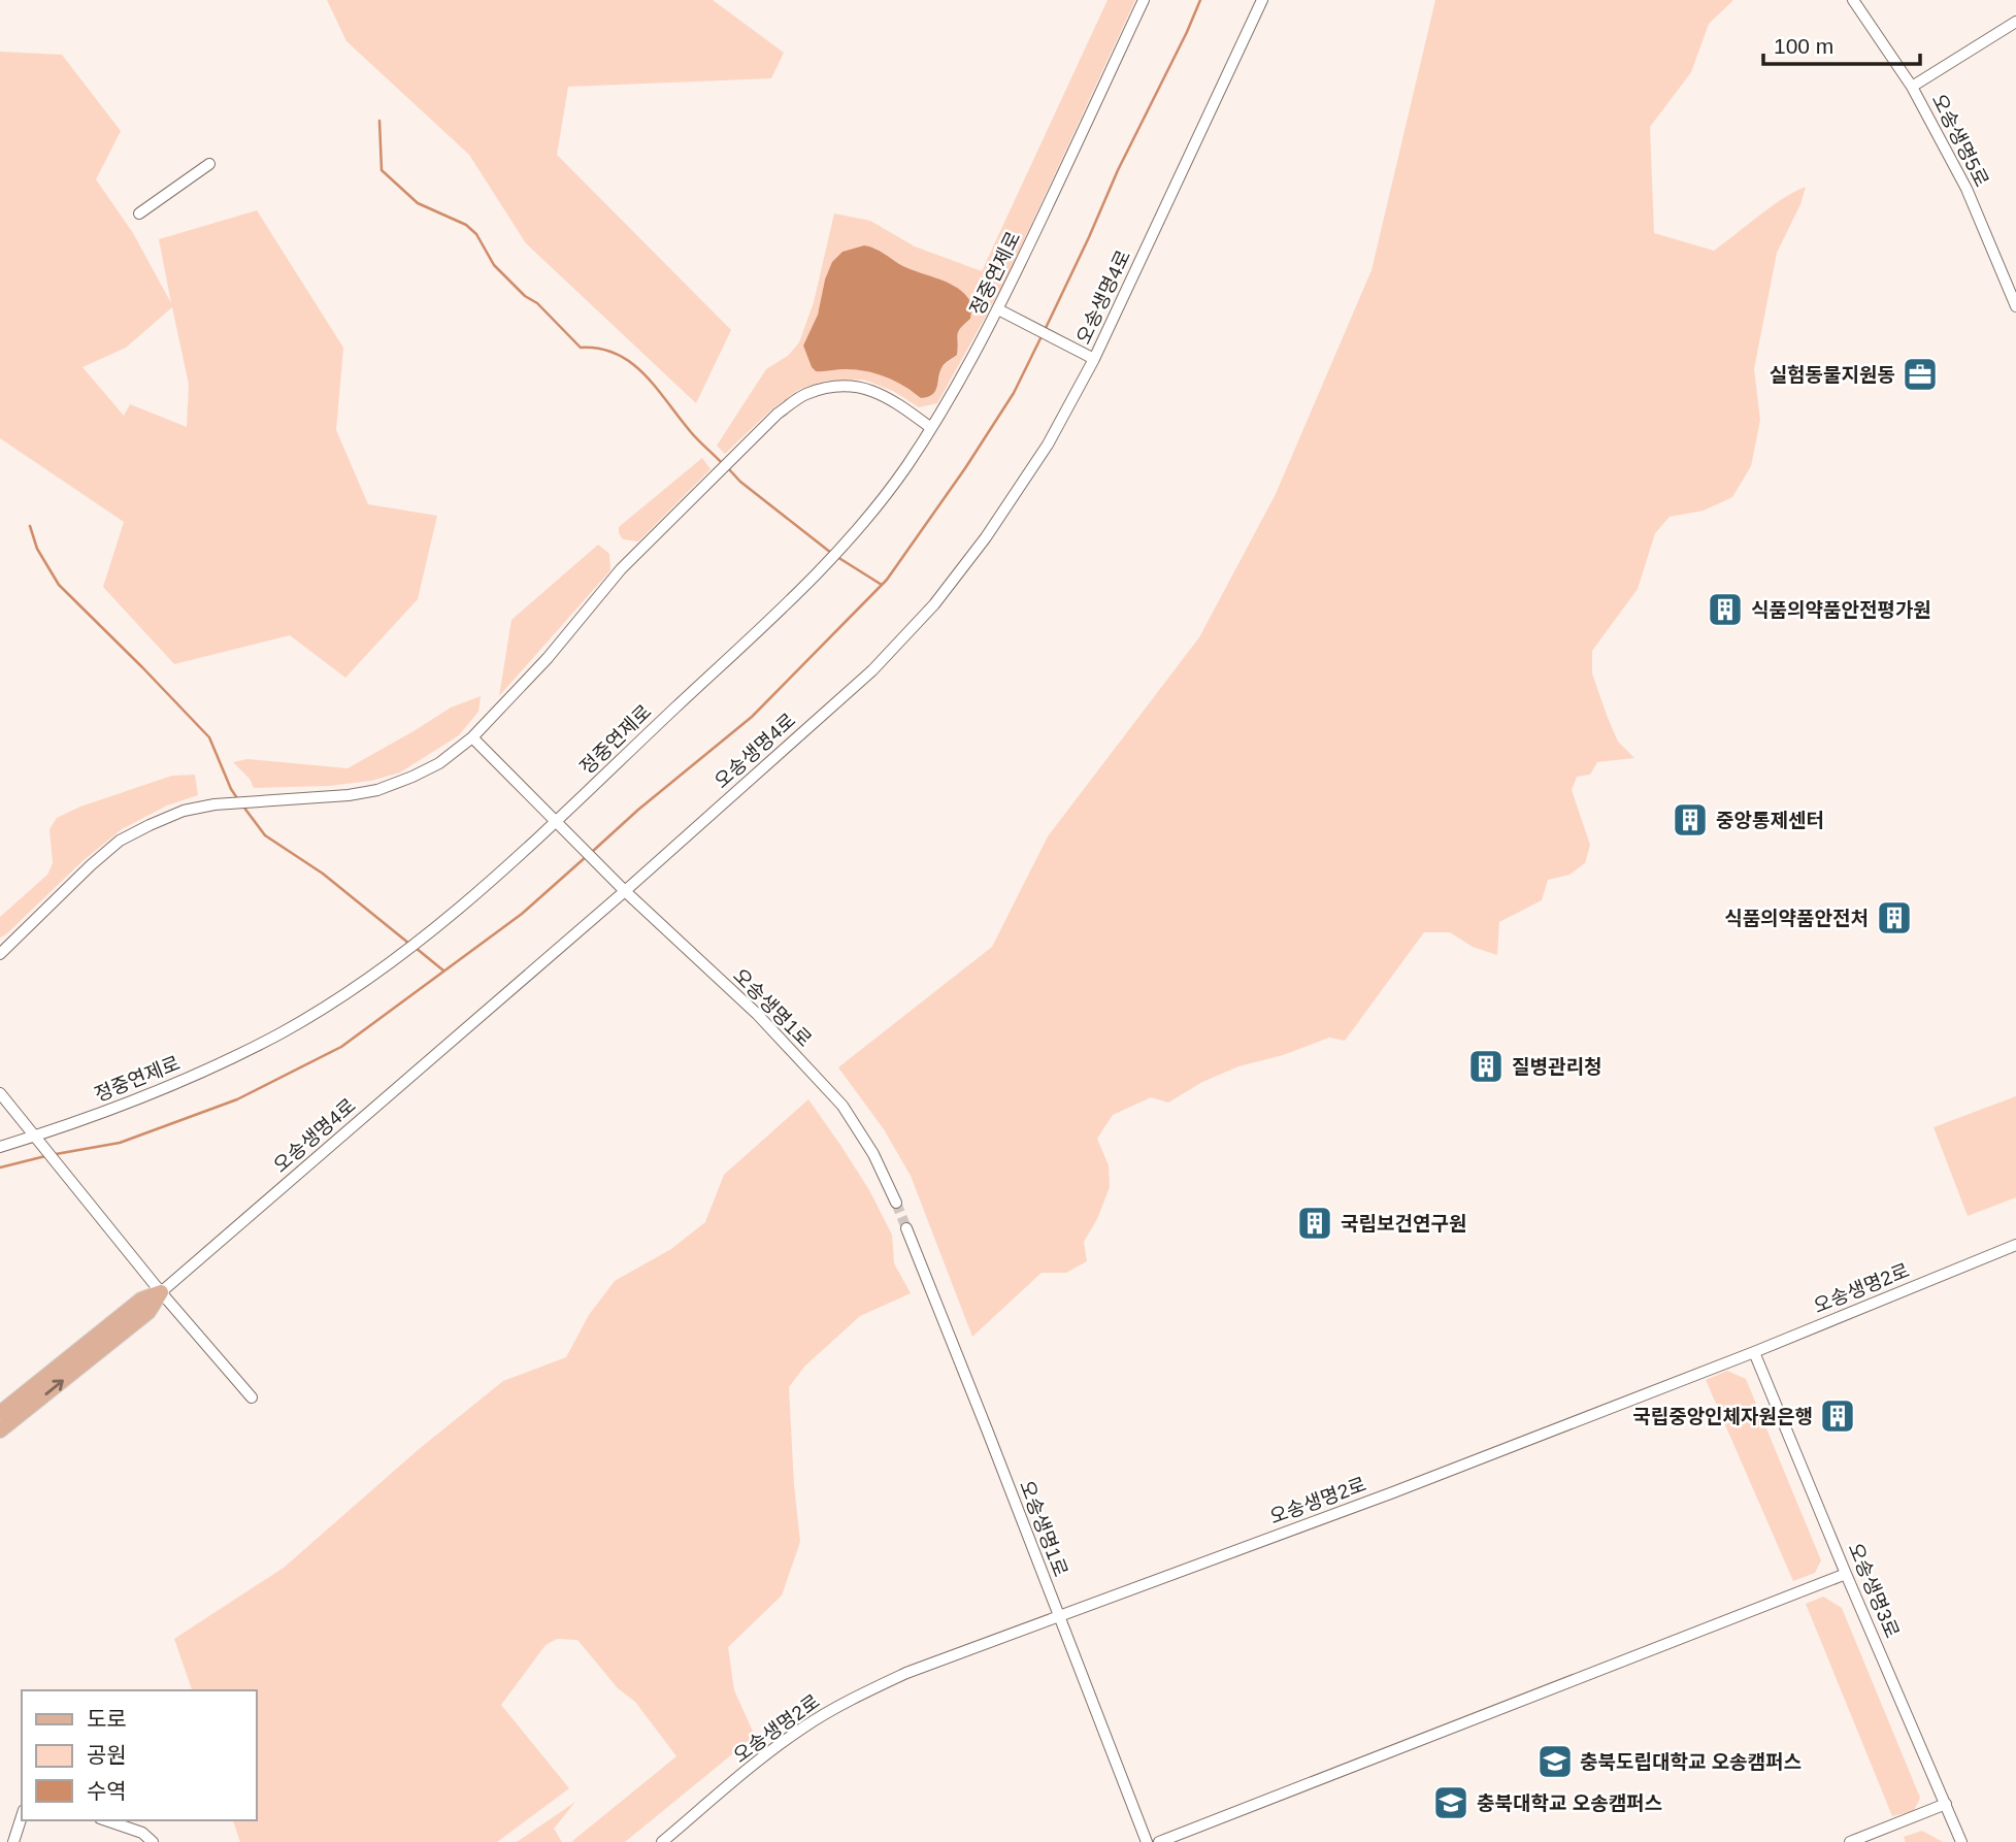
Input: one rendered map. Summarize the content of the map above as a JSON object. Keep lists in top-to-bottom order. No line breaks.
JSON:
{"streets":{"street":["오송생명5로","정중연제로","오송생명4로","오송생명1로","오송생명2로","오송생명3로"]},"crossings":[["정중연제로","오송생명1로"],["오송생명4로","오송생명1로"],["오송생명1로","오송생명2로"],["오송생명2로","오송생명3로"]],"places":{"office":["실험동물지원동"],"building":["식품의약품안전평가원","중앙통제센터","식품의약품안전처","질병관리청","국립보건연구원","국립중앙인체자원은행"],"school or university":["충북도립대학교 오송캠퍼스","충북대학교 오송캠퍼스"]},"legend":["도로","공원","수역"],"scale_bar":"100 m"}
